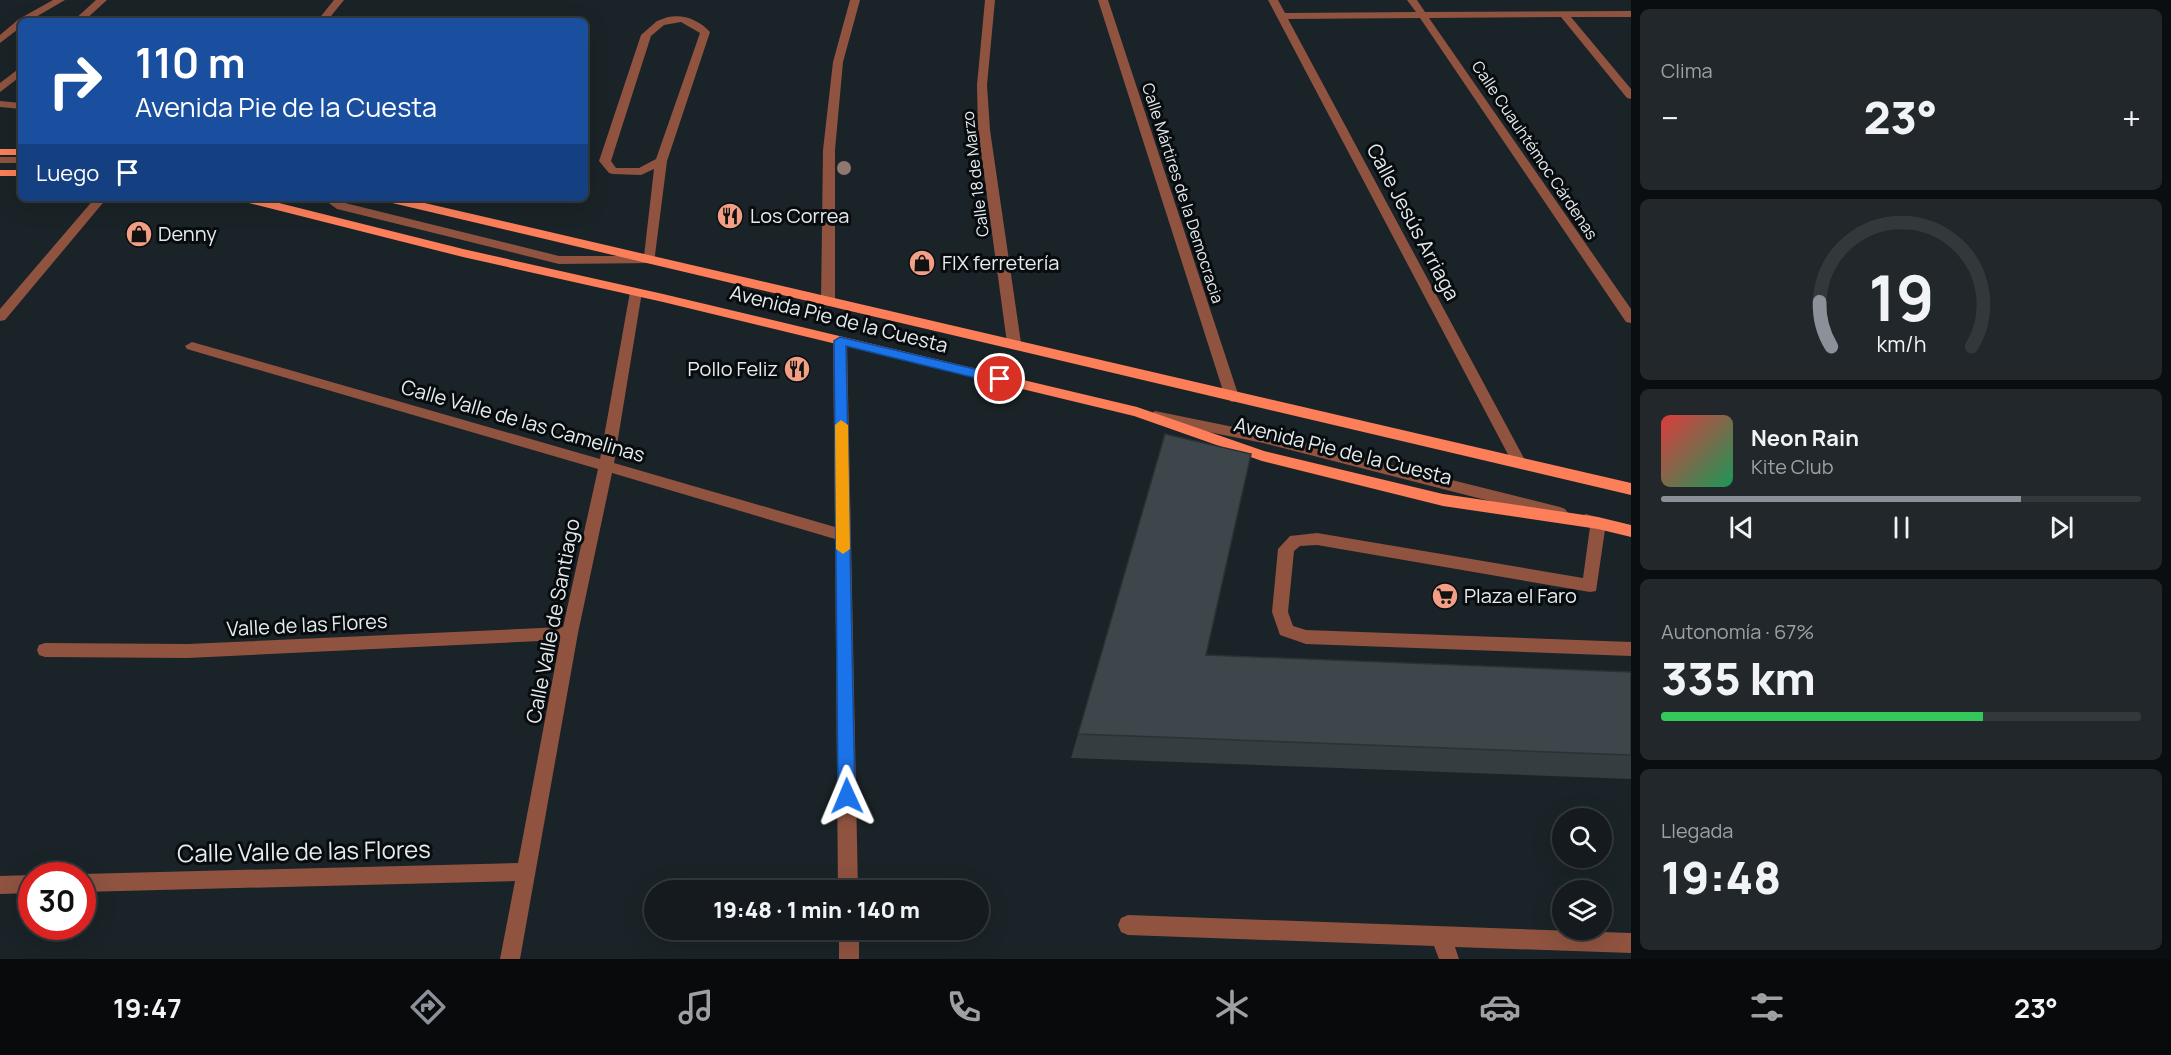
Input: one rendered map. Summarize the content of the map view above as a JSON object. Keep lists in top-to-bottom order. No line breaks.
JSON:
{"streets":{"main road":["Avenida Pie de la Cuesta"],"street":["Calle Cuauhtémoc Cárdenas","Calle 18 de Marzo","Calle Mártires de la Democracia","Calle Jesús Arriaga","Calle Valle de las Camelinas","Calle Valle de Santiago","Valle de las Flores","Calle Valle de las Flores"]},"crossings":[["Calle 18 de Marzo","Avenida Pie de la Cuesta"],["Calle Mártires de la Democracia","Avenida Pie de la Cuesta"],["Calle Jesús Arriaga","Avenida Pie de la Cuesta"],["Avenida Pie de la Cuesta","Calle Valle de Santiago"],["Calle Valle de las Camelinas","Calle Valle de Santiago"],["Calle Valle de Santiago","Valle de las Flores"],["Calle Valle de Santiago","Calle Valle de las Flores"]],"places":{"restaurant":["Los Correa","Pollo Feliz"],"shop":["Denny","FIX ferretería"],"supermarket":["Plaza el Faro"]},"page":{"tile":["Clima",["Autonomía · 67%","335 km"],["Llegada","19:48"]],"turn":["110 m","Avenida Pie de la Cuesta"],"heat":["−","23°","+"],"then":"Luego","song":["Neon Rain","Kite Club"],"limit":"30","trip":"19:48 · 1 min · 140 m","tabs":["19:47","23°"],"gauge":["19","km/h"]}}
